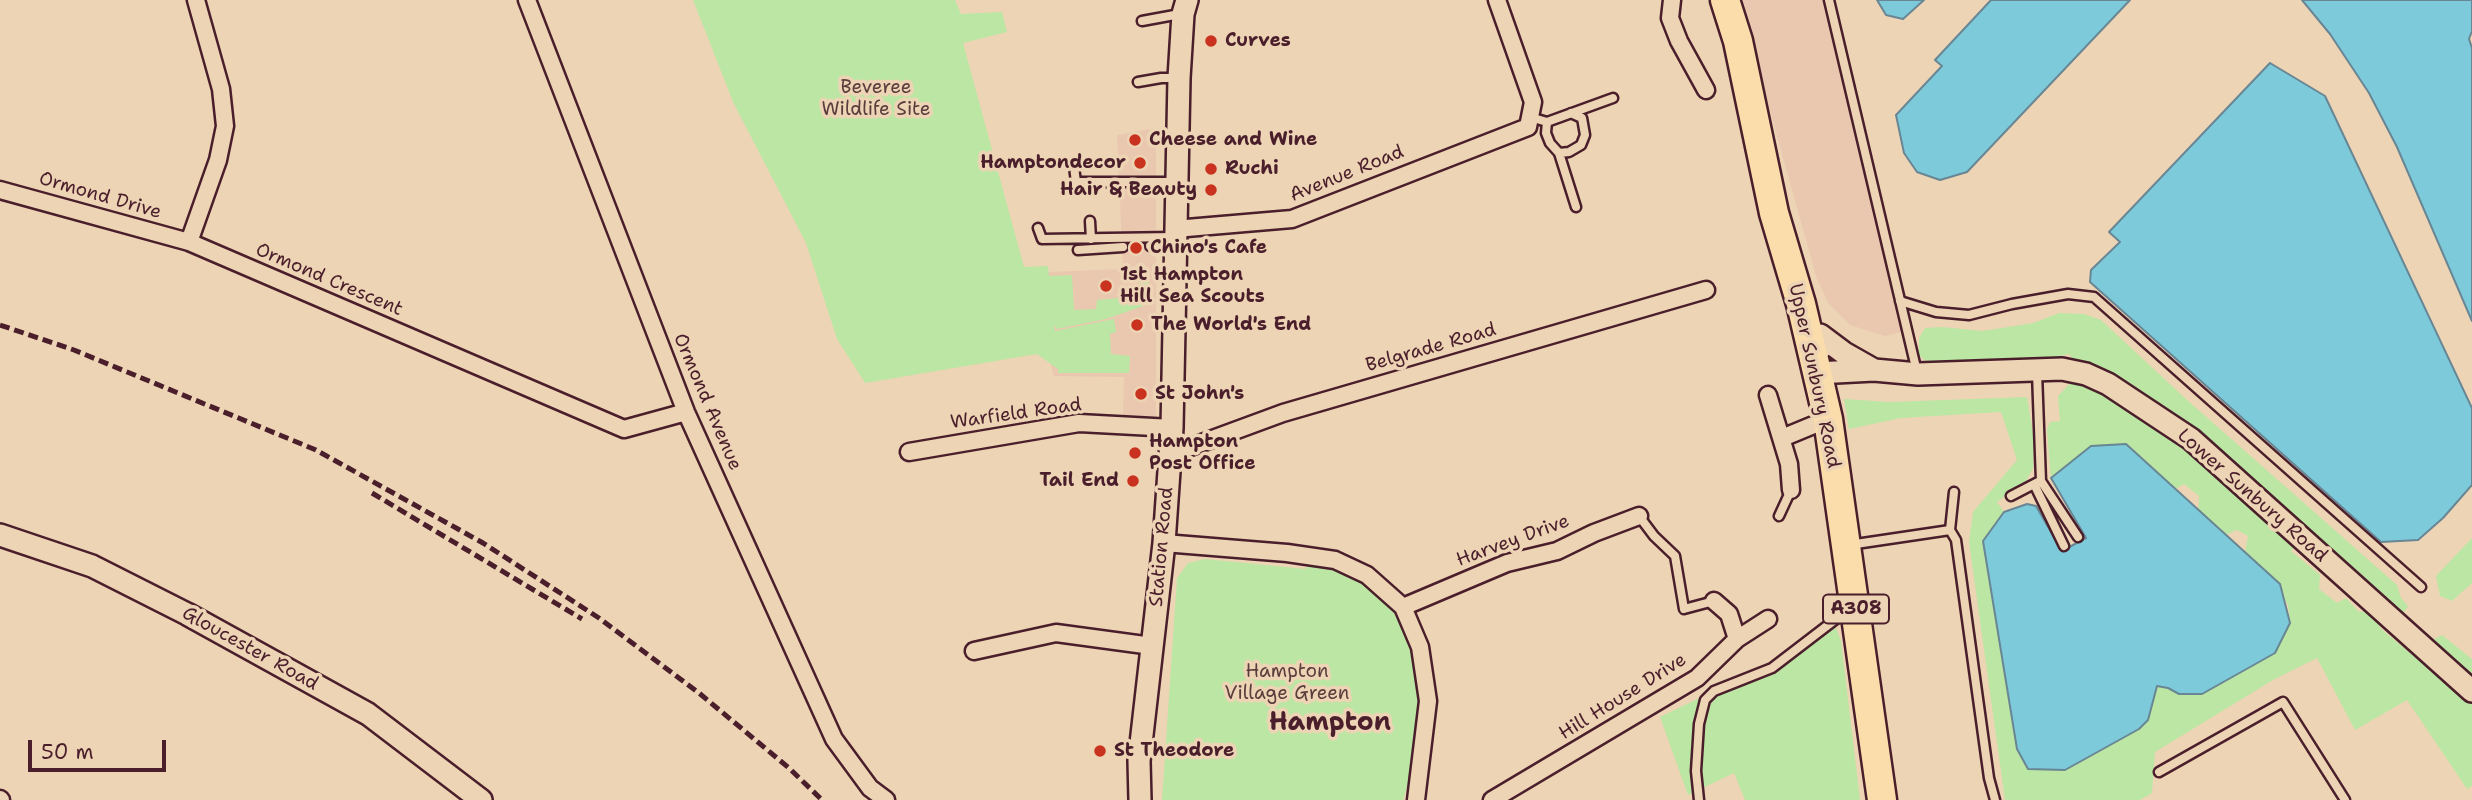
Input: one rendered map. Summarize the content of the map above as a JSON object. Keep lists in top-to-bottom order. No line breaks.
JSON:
{"streets":{"highway":["Upper Sunbury Road","A308"],"street":["Avenue Road","Ormond Drive","Ormond Crescent","Belgrade Road","Ormond Avenue","Warfield Road","Lower Sunbury Road","Harvey Drive","Station Road","Gloucester Road","Hill House Drive"]},"crossings":[["Avenue Road","Station Road"],["Ormond Drive","Ormond Crescent"],["Ormond Crescent","Ormond Avenue"],["Belgrade Road","Station Road"],["Upper Sunbury Road","Lower Sunbury Road"],["Warfield Road","Station Road"]],"districts":["Hampton"],"parks":["Beveree Wildlife Site","Hampton Village Green"],"places":["Curves","Cheese and Wine","Hamptondecor","Ruchi","Hair & Beauty","Chino's Cafe","1st Hampton Hill Sea Scouts","The World's End","St John's","Hampton Post Office","Tail End","St Theodore"],"scale_bar":"50 m"}
